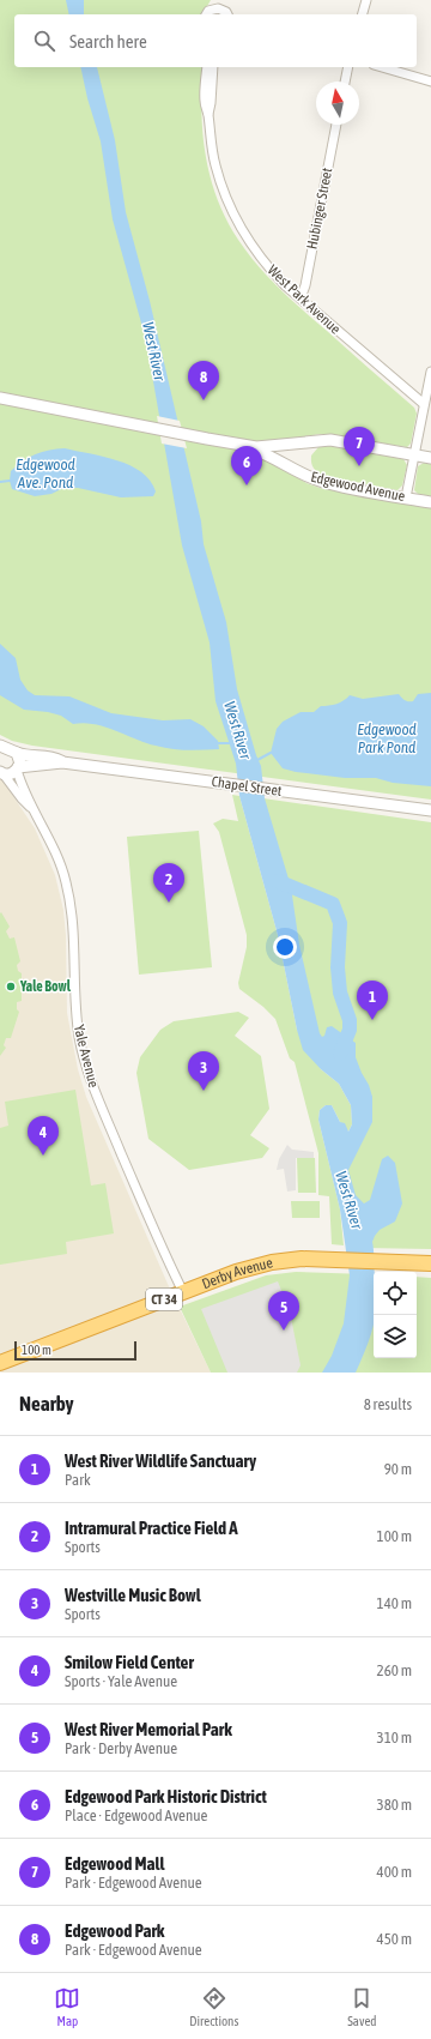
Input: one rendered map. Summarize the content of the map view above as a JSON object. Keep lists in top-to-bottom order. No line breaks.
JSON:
{"streets":{"highway":["Derby Avenue","CT 34"],"street":["Hubinger Street","West Park Avenue","Edgewood Avenue","Chapel Street","Yale Avenue"]},"crossings":[["Hubinger Street","West Park Avenue"],["Chapel Street","Yale Avenue"],["Yale Avenue","Derby Avenue"]],"water":["West River","Edgewood Ave. Pond","Edgewood Park Pond"],"places":["Yale Bowl"],"scale_bar":"100 m","north":"top","page":{"search":"Search here","pins":["8","7","6","2","1","3","4","5"],"scale":"100 m","heading":["Nearby","8 results"],"list":[{"mark":"1","name":"West River Wildlife Sanctuary","note":"Park","value":"90 m"},{"mark":"2","name":"Intramural Practice Field A","note":"Sports","value":"100 m"},{"mark":"3","name":"Westville Music Bowl","note":"Sports","value":"140 m"},{"mark":"4","name":"Smilow Field Center","note":"Sports · Yale Avenue","value":"260 m"},{"mark":"5","name":"West River Memorial Park","note":"Park · Derby Avenue","value":"310 m"},{"mark":"6","name":"Edgewood Park Historic District","note":"Place · Edgewood Avenue","value":"380 m"},{"mark":"7","name":"Edgewood Mall","note":"Park · Edgewood Avenue","value":"400 m"},{"mark":"8","name":"Edgewood Park","note":"Park · Edgewood Avenue","value":"450 m"}],"nav":["Map","Directions","Saved"]}}
